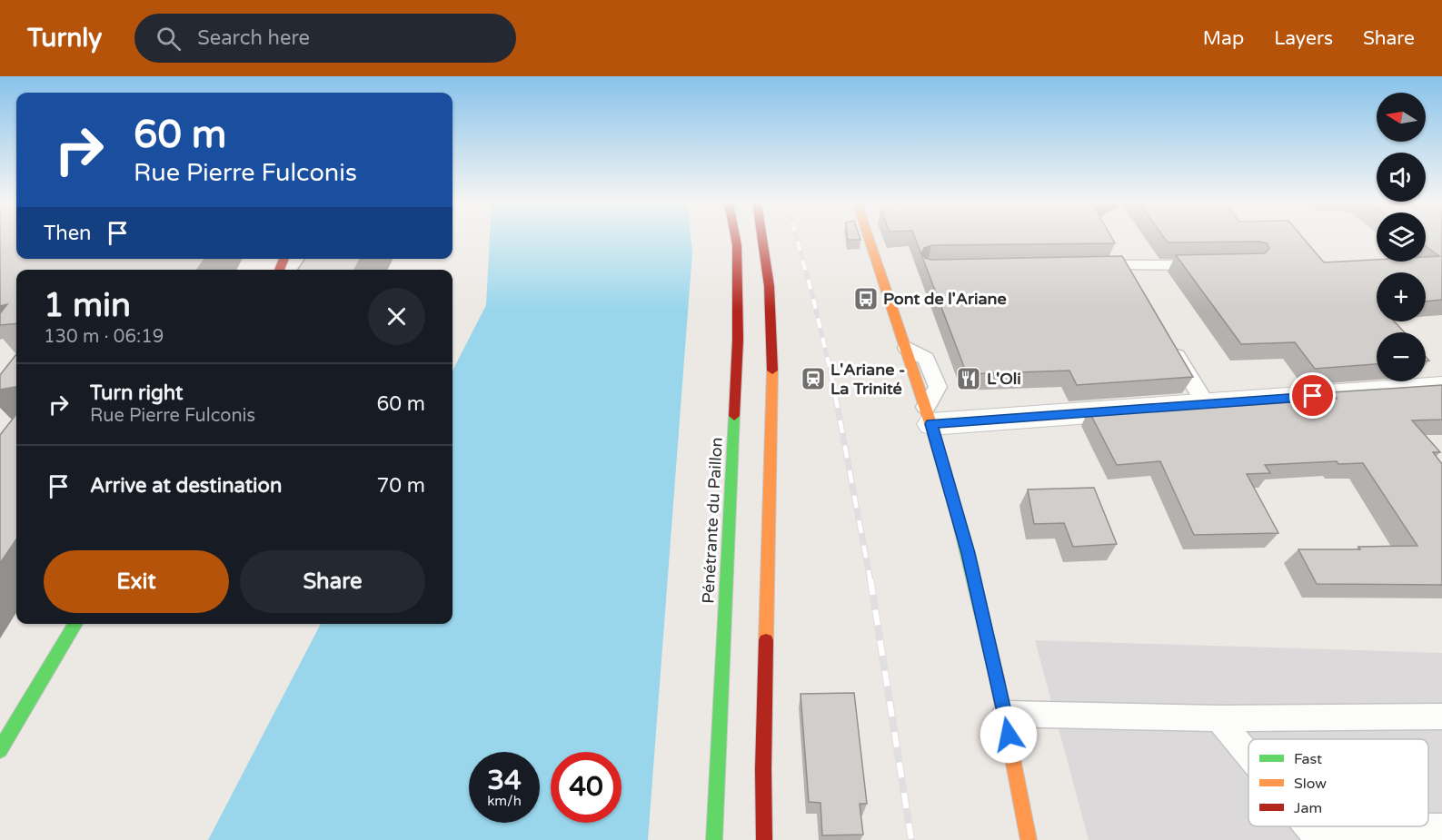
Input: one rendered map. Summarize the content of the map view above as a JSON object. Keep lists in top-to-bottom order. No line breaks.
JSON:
{"streets":{"main road":["Pénétrante du Paillon"]},"places":{"bus stop":["Pont de l'Ariane"],"station":["L'Ariane - La Trinité"],"restaurant":["L'Oli"]},"legend":["Fast","Slow","Jam"],"north":"left","page":{"header":"Turnly","search":"Search here","nav":["Map","Layers","Share"],"map_buttons":["+","−"],"turn":["60 m","Rue Pierre Fulconis"],"then":"Then","heading":["1 min","130 m · 06:19"],"list":[{"name":"Turn right","note":"Rue Pierre Fulconis","value":"60 m"},{"name":"Arrive at destination","value":"70 m"}],"buttons":["Exit","Share"],"speed":"34 km/h","limit":"40"}}
